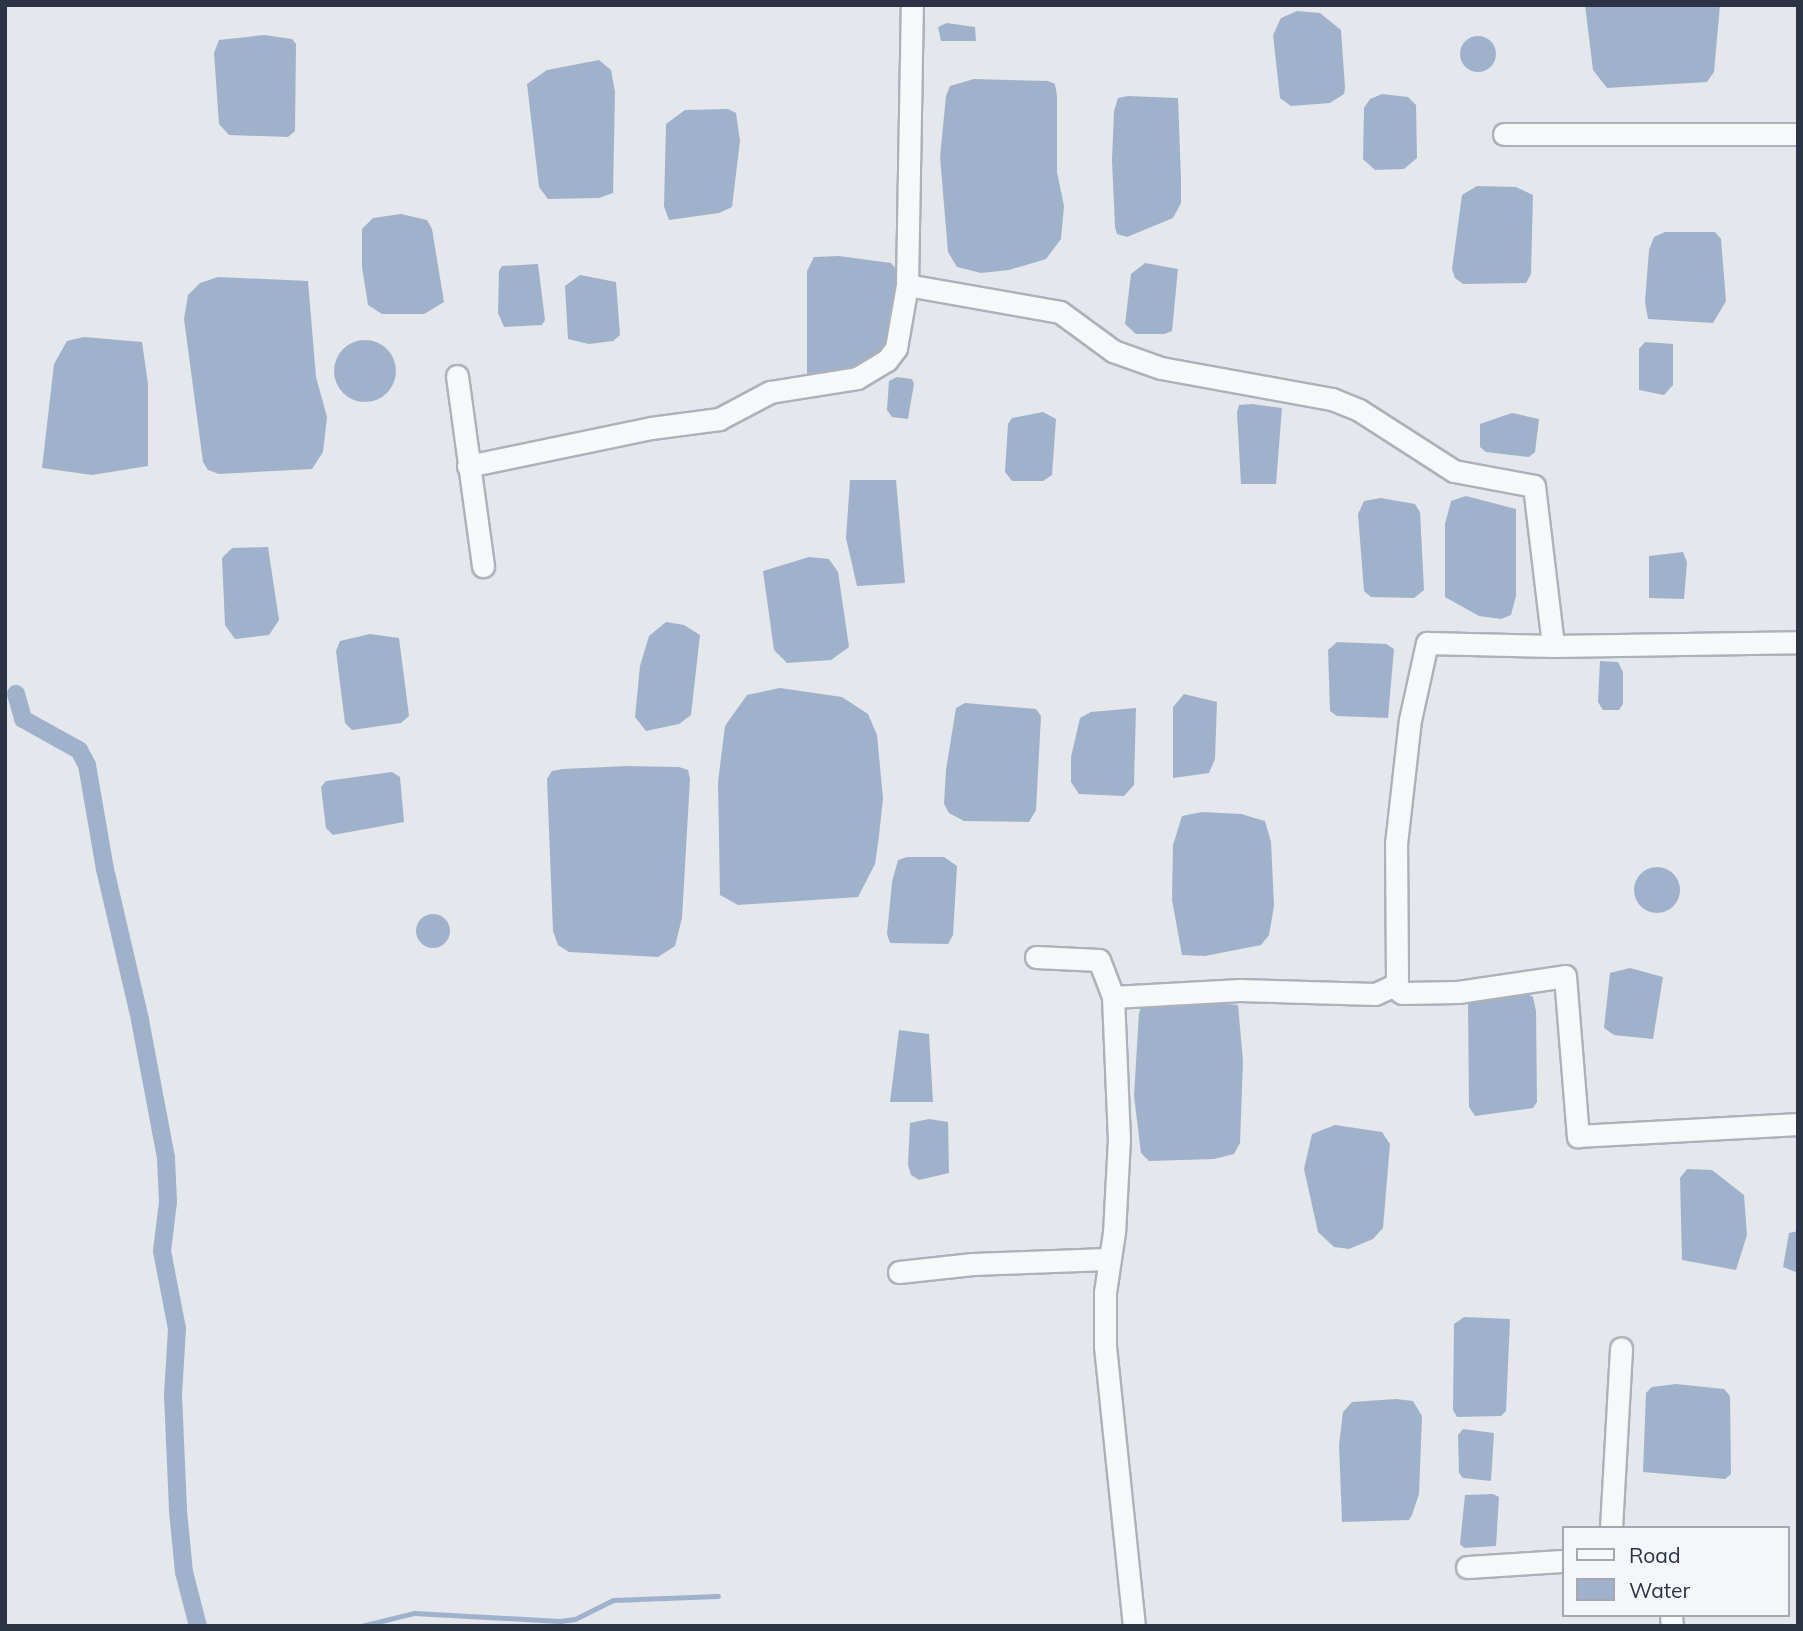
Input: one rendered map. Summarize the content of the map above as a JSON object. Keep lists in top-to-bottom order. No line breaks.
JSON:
{"legend":["Road","Water"]}
